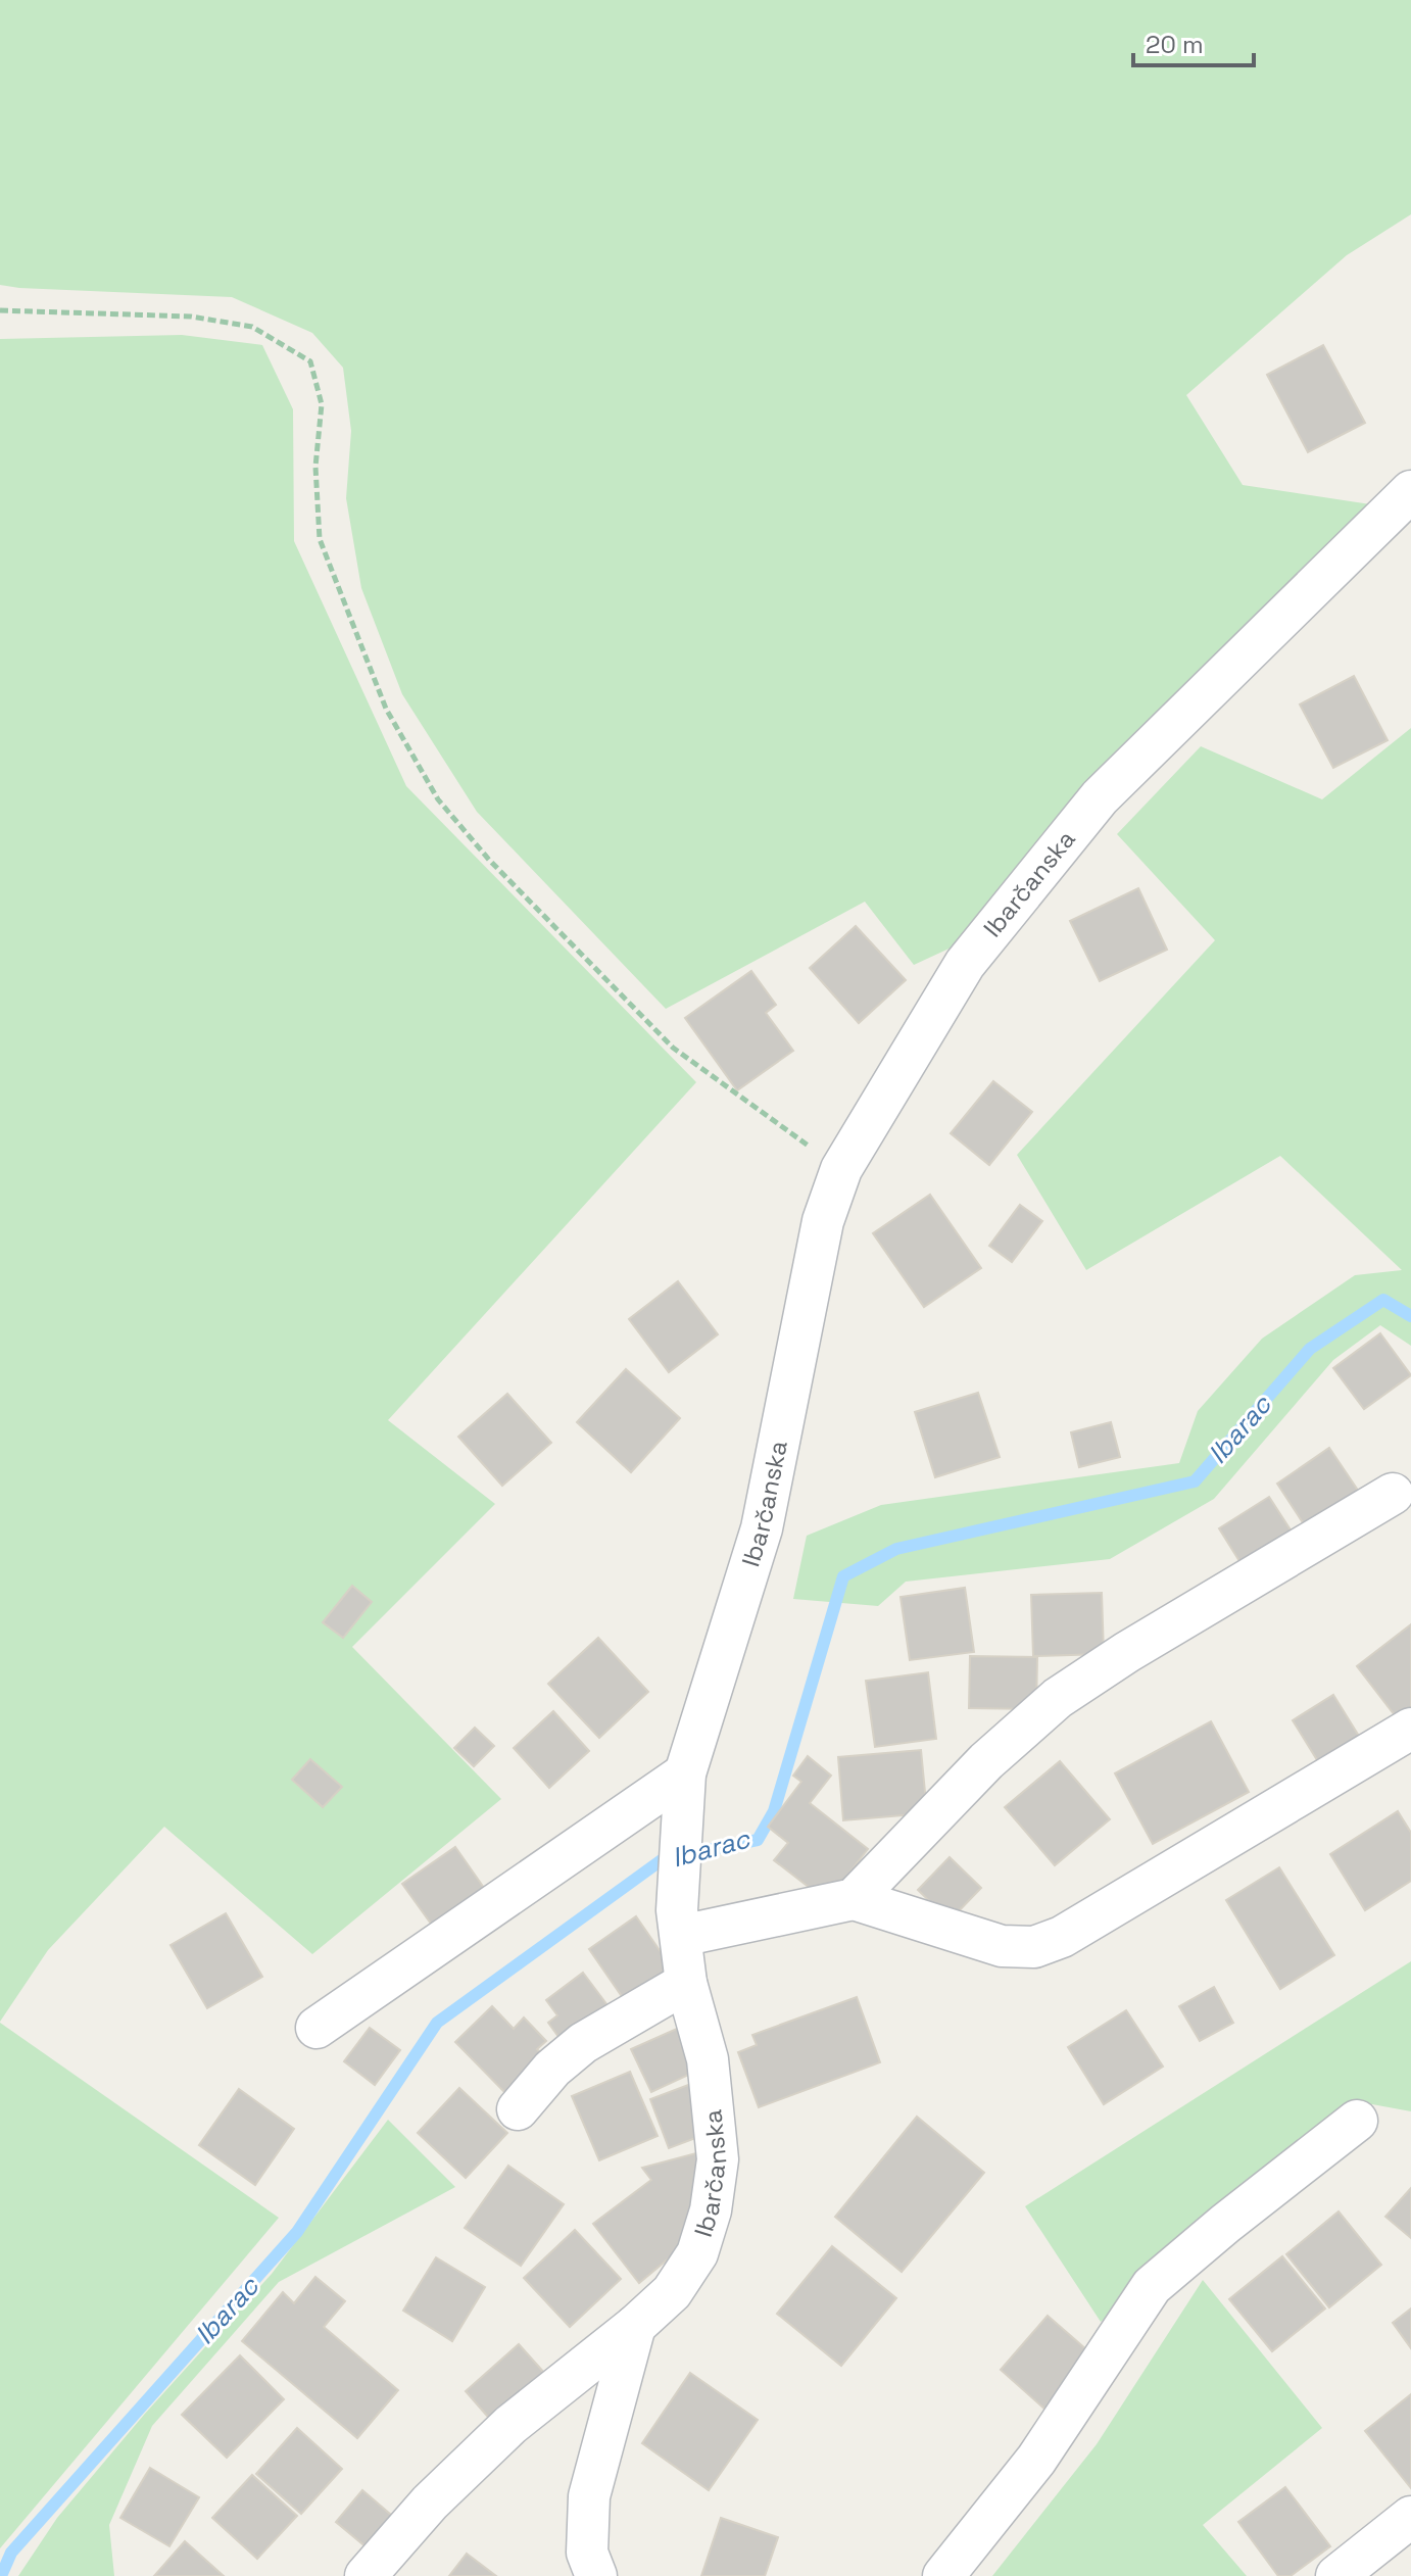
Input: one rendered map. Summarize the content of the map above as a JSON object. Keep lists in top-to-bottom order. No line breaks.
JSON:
{"streets":{"street":["Ibarčanska"]},"water":["Ibarac"],"scale_bar":"20 m"}
